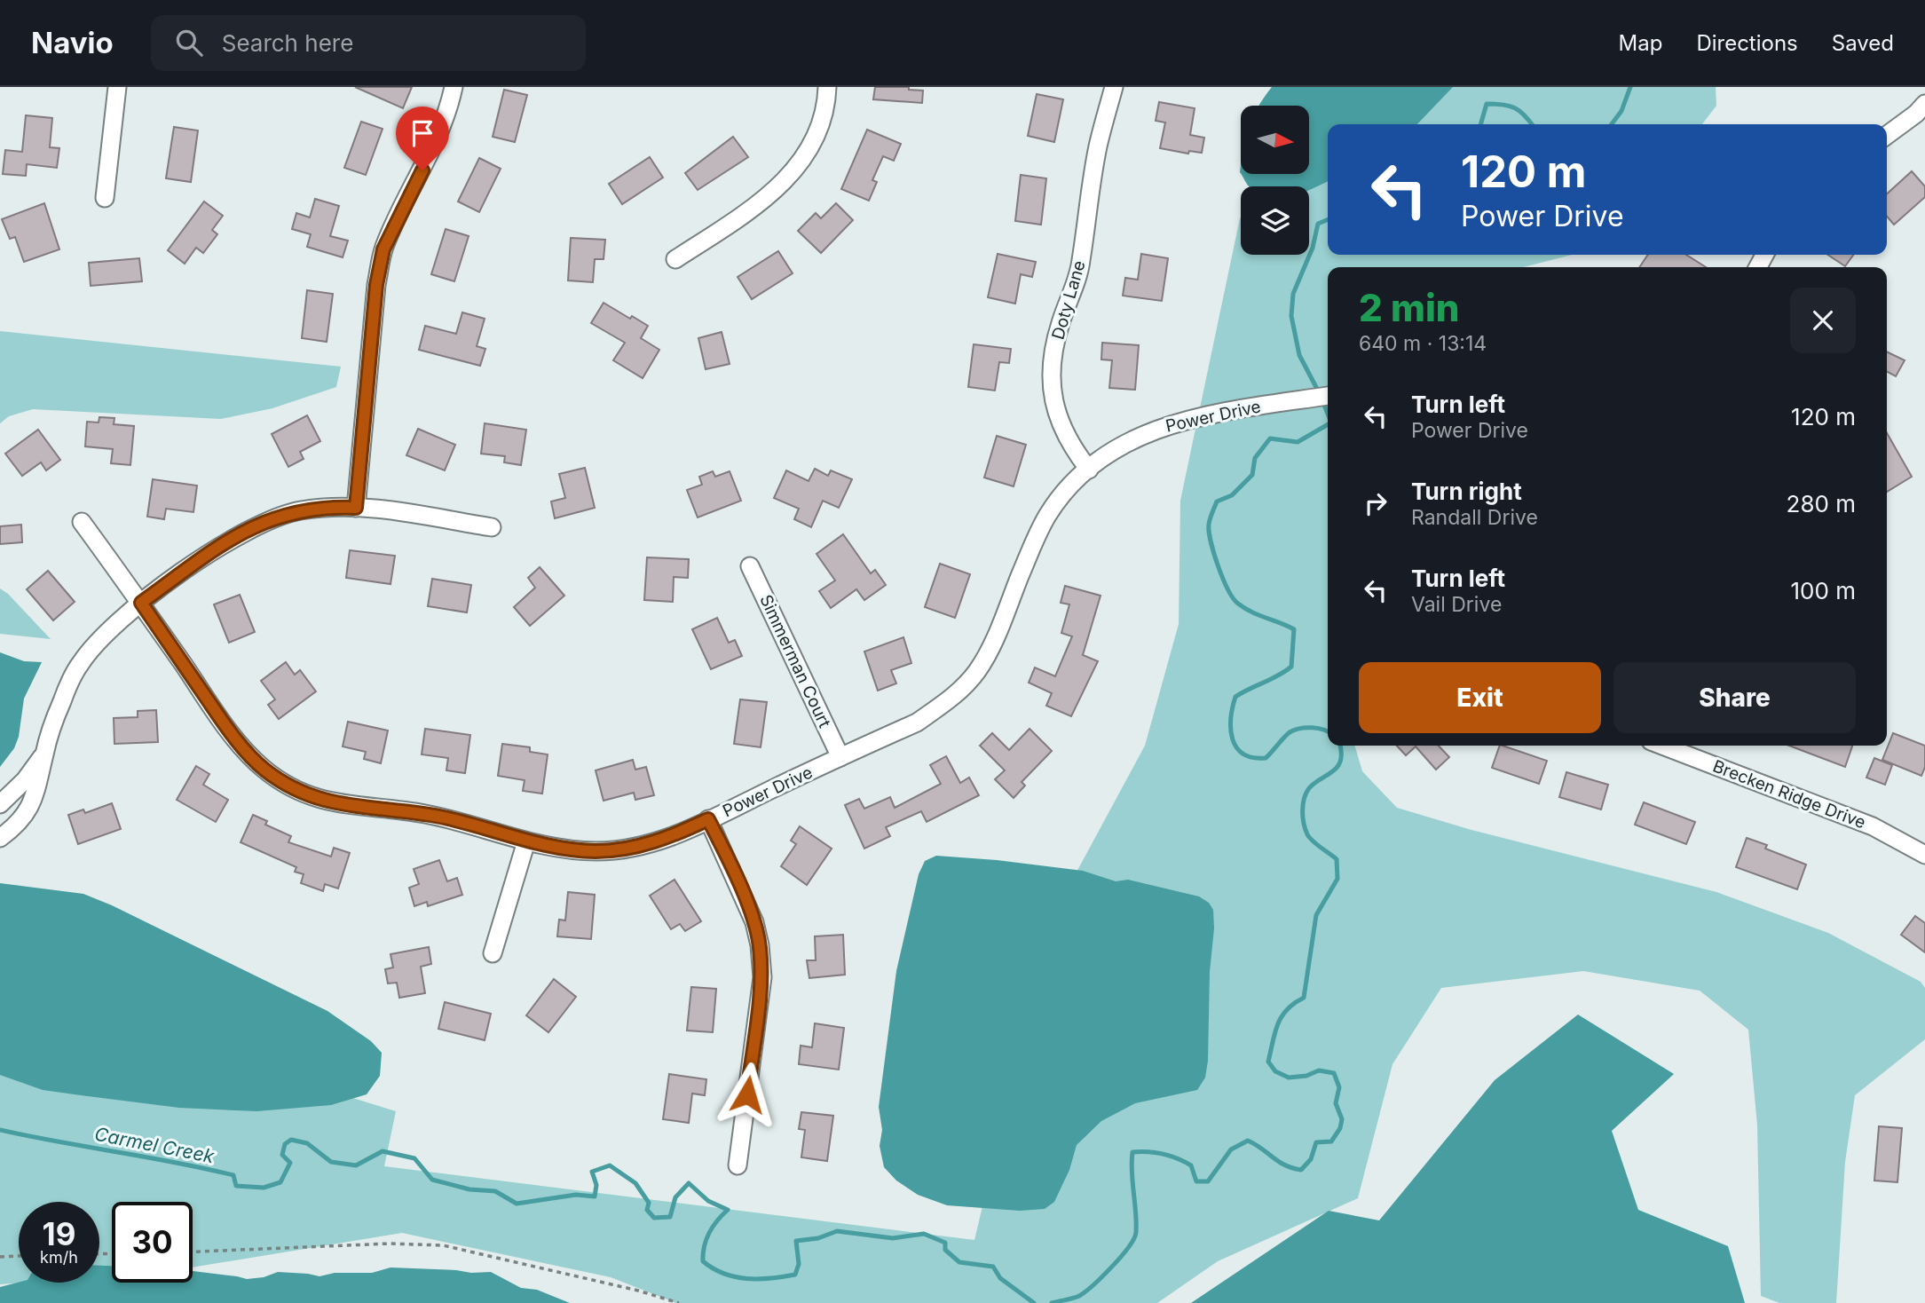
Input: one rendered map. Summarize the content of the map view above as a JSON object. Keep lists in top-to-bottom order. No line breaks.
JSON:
{"streets":{"street":["Doty Lane","Power Drive","Simmerman Court","Brecken Ridge Drive"]},"crossings":[["Doty Lane","Power Drive"],["Power Drive","Simmerman Court"]],"water":["Carmel Creek"],"north":"right","page":{"header":"Navio","search":"Search here","nav":["Map","Directions","Saved"],"turn":["120 m","Power Drive"],"heading":["2 min","640 m · 13:14"],"list":[{"name":"Turn left","note":"Power Drive","value":"120 m"},{"name":"Turn right","note":"Randall Drive","value":"280 m"},{"name":"Turn left","note":"Vail Drive","value":"100 m"}],"buttons":["Exit","Share"],"speed":"19 km/h","limit":"30"}}
